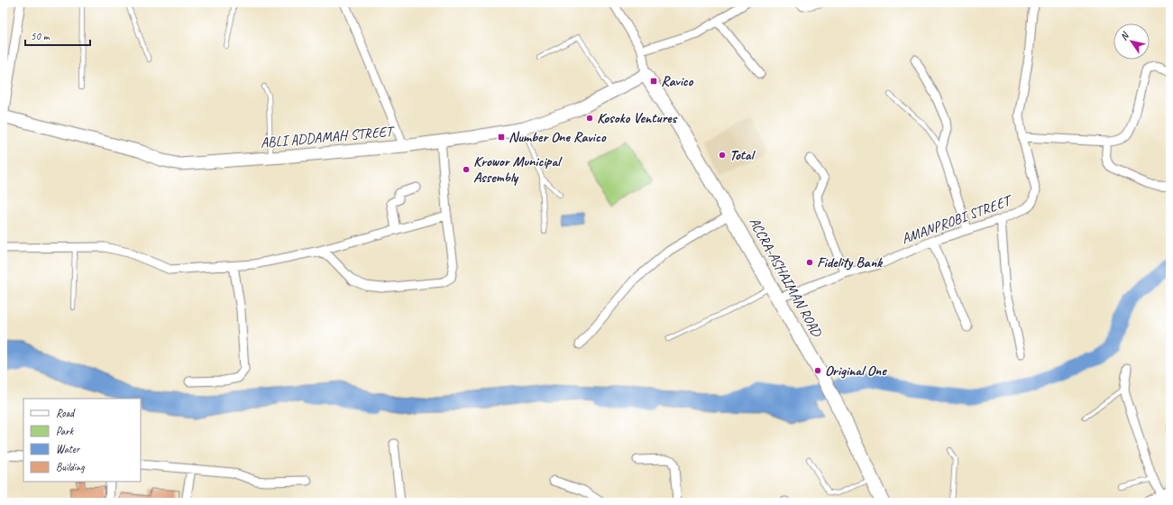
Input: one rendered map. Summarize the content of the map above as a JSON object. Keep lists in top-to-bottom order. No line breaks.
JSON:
{"streets":{"main road":["ACCRA-ASHAIMAN ROAD"],"street":["ABLI ADDAMAH STREET","AMANPROBI STREET"]},"crossings":[["ABLI ADDAMAH STREET","ACCRA-ASHAIMAN ROAD"],["AMANPROBI STREET","ACCRA-ASHAIMAN ROAD"]],"places":{"transit":["Ravico","Number One Ravico"],"other":["Kosoko Ventures","Total","Krowor Municipal Assembly","Fidelity Bank","Original One"]},"legend":["Road","Park","Water","Building"],"scale_bar":"50 m","north":"top left"}
